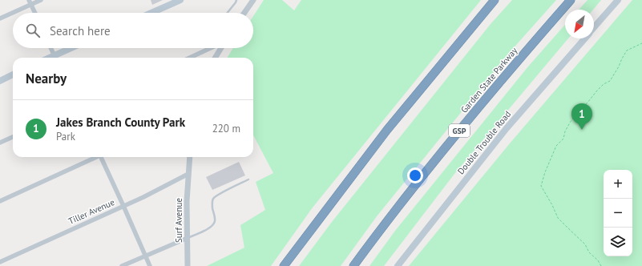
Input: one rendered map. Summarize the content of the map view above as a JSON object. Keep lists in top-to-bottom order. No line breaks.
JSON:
{"streets":{"highway":["Garden State Parkway","GSP"],"main road":["Double Trouble Road"],"street":["Tiller Avenue","Surf Avenue"]},"crossings":[["Tiller Avenue","Surf Avenue"]],"north":"bottom left","page":{"search":"Search here","heading":"Nearby","list":[{"mark":"1","name":"Jakes Branch County Park","note":"Park","value":"220 m"}],"pins":"1","map_buttons":["+","−"]}}
